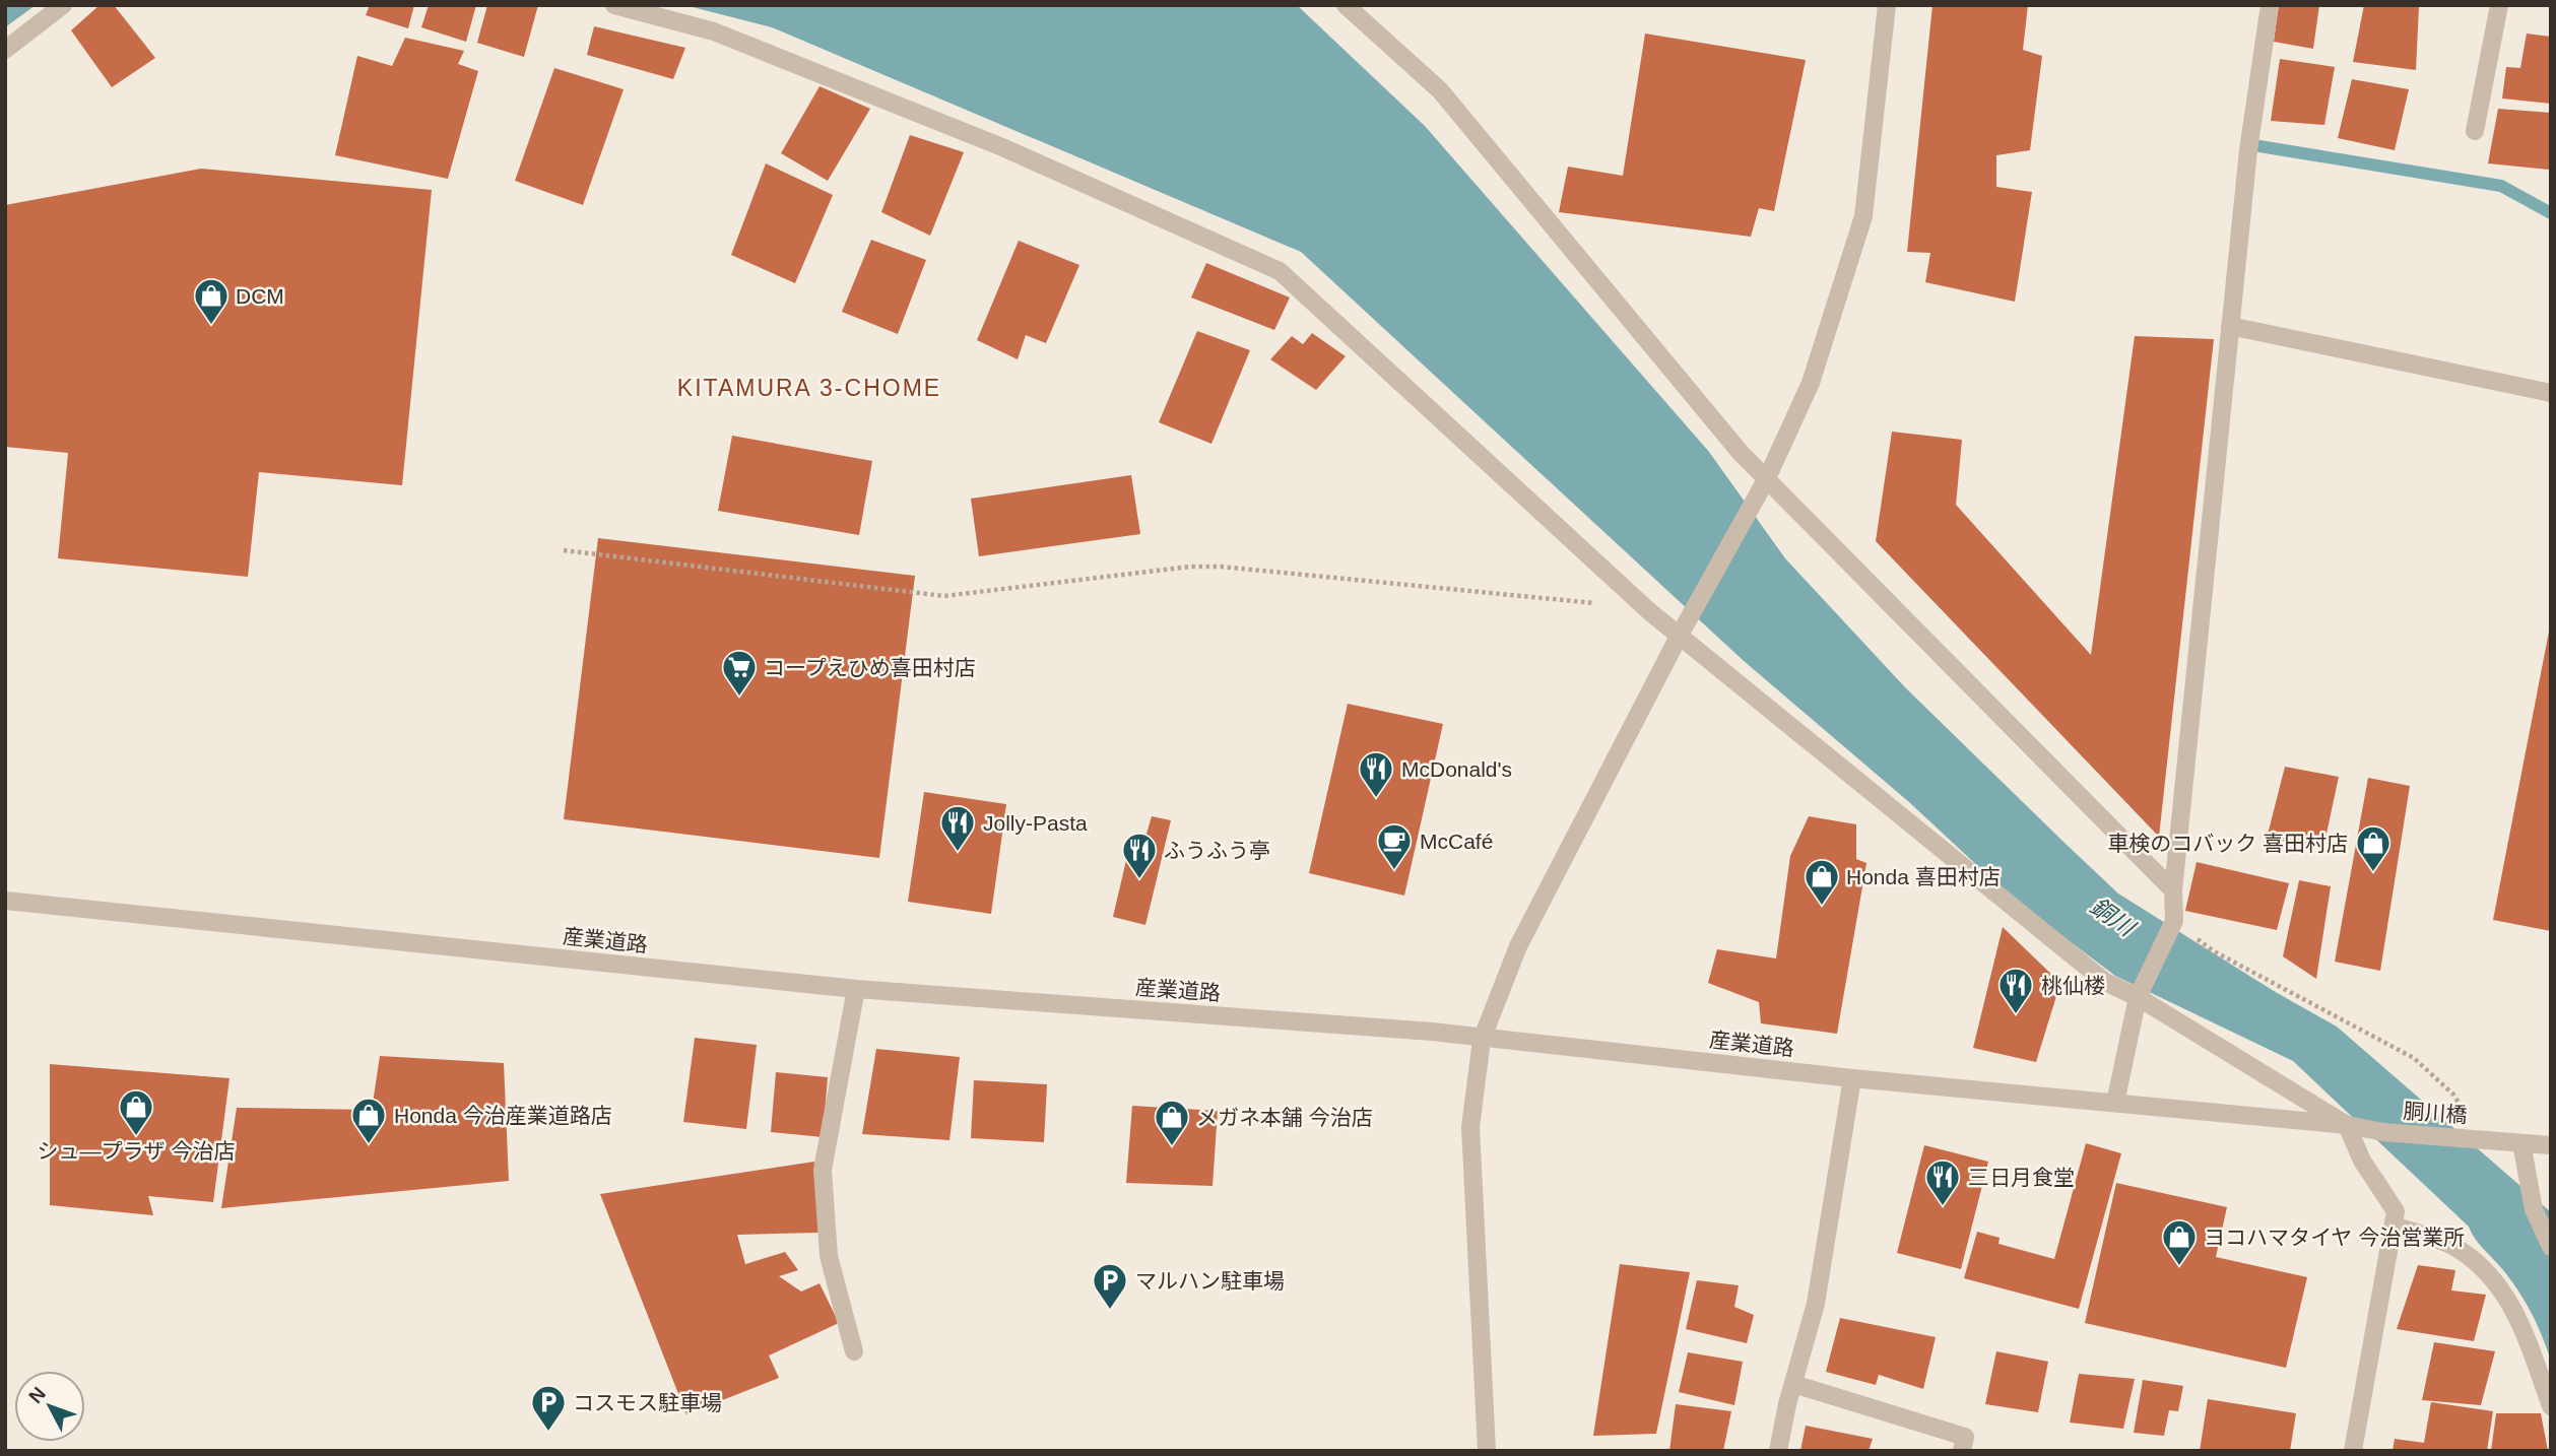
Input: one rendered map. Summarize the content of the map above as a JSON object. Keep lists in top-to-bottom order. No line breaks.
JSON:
{"streets":{"street":["産業道路","胴川橋"]},"crossings":[["産業道路","胴川橋"]],"districts":["KITAMURA 3-CHOME"],"water":["銅川"],"places":{"shop":["DCM","車検のコバック 喜田村店","Honda 喜田村店","シュ―プラザ 今治店","Honda 今治産業道路店","メガネ本舗 今治店","ヨコハマタイヤ 今治営業所"],"supermarket":["コープえひめ喜田村店"],"restaurant":["McDonald's","Jolly-Pasta","ふうふう亭","桃仙楼","三日月食堂"],"cafe":["McCafé"],"parking":["マルハン駐車場","コスモス駐車場"]},"north":"top left"}
